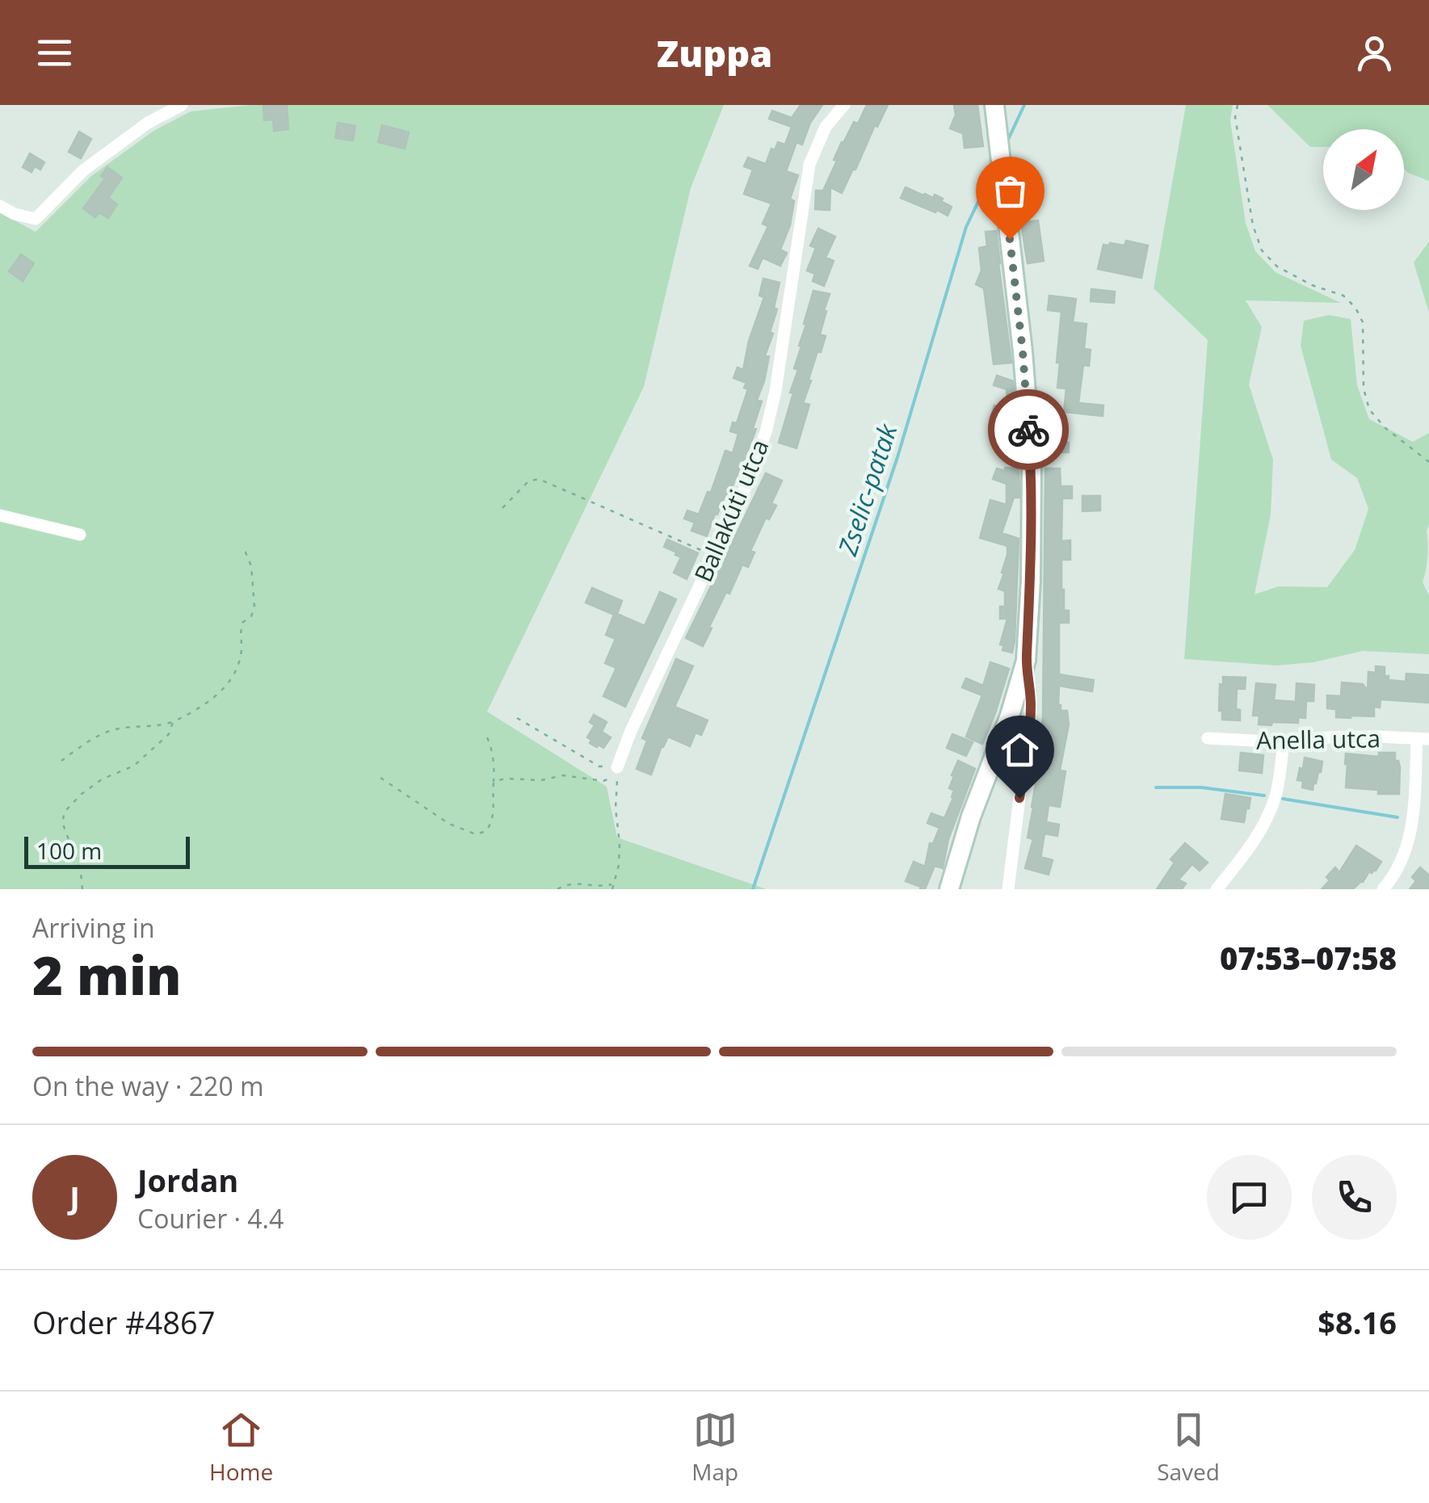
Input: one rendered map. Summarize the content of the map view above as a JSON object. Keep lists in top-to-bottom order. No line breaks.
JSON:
{"streets":{"street":["Ballakúti utca","Anella utca"]},"water":["Zselic-patak"],"scale_bar":"100 m","north":"top right","page":{"header":"Zuppa","scale":"100 m","heading":["2 min","Arriving in","07:53–07:58"],"panel":["Jordan","Courier · 4.4","Order #4867","$8.16"],"bar":"On the way · 220 m","round":"J","tabs":["Home","Map","Saved"]}}
